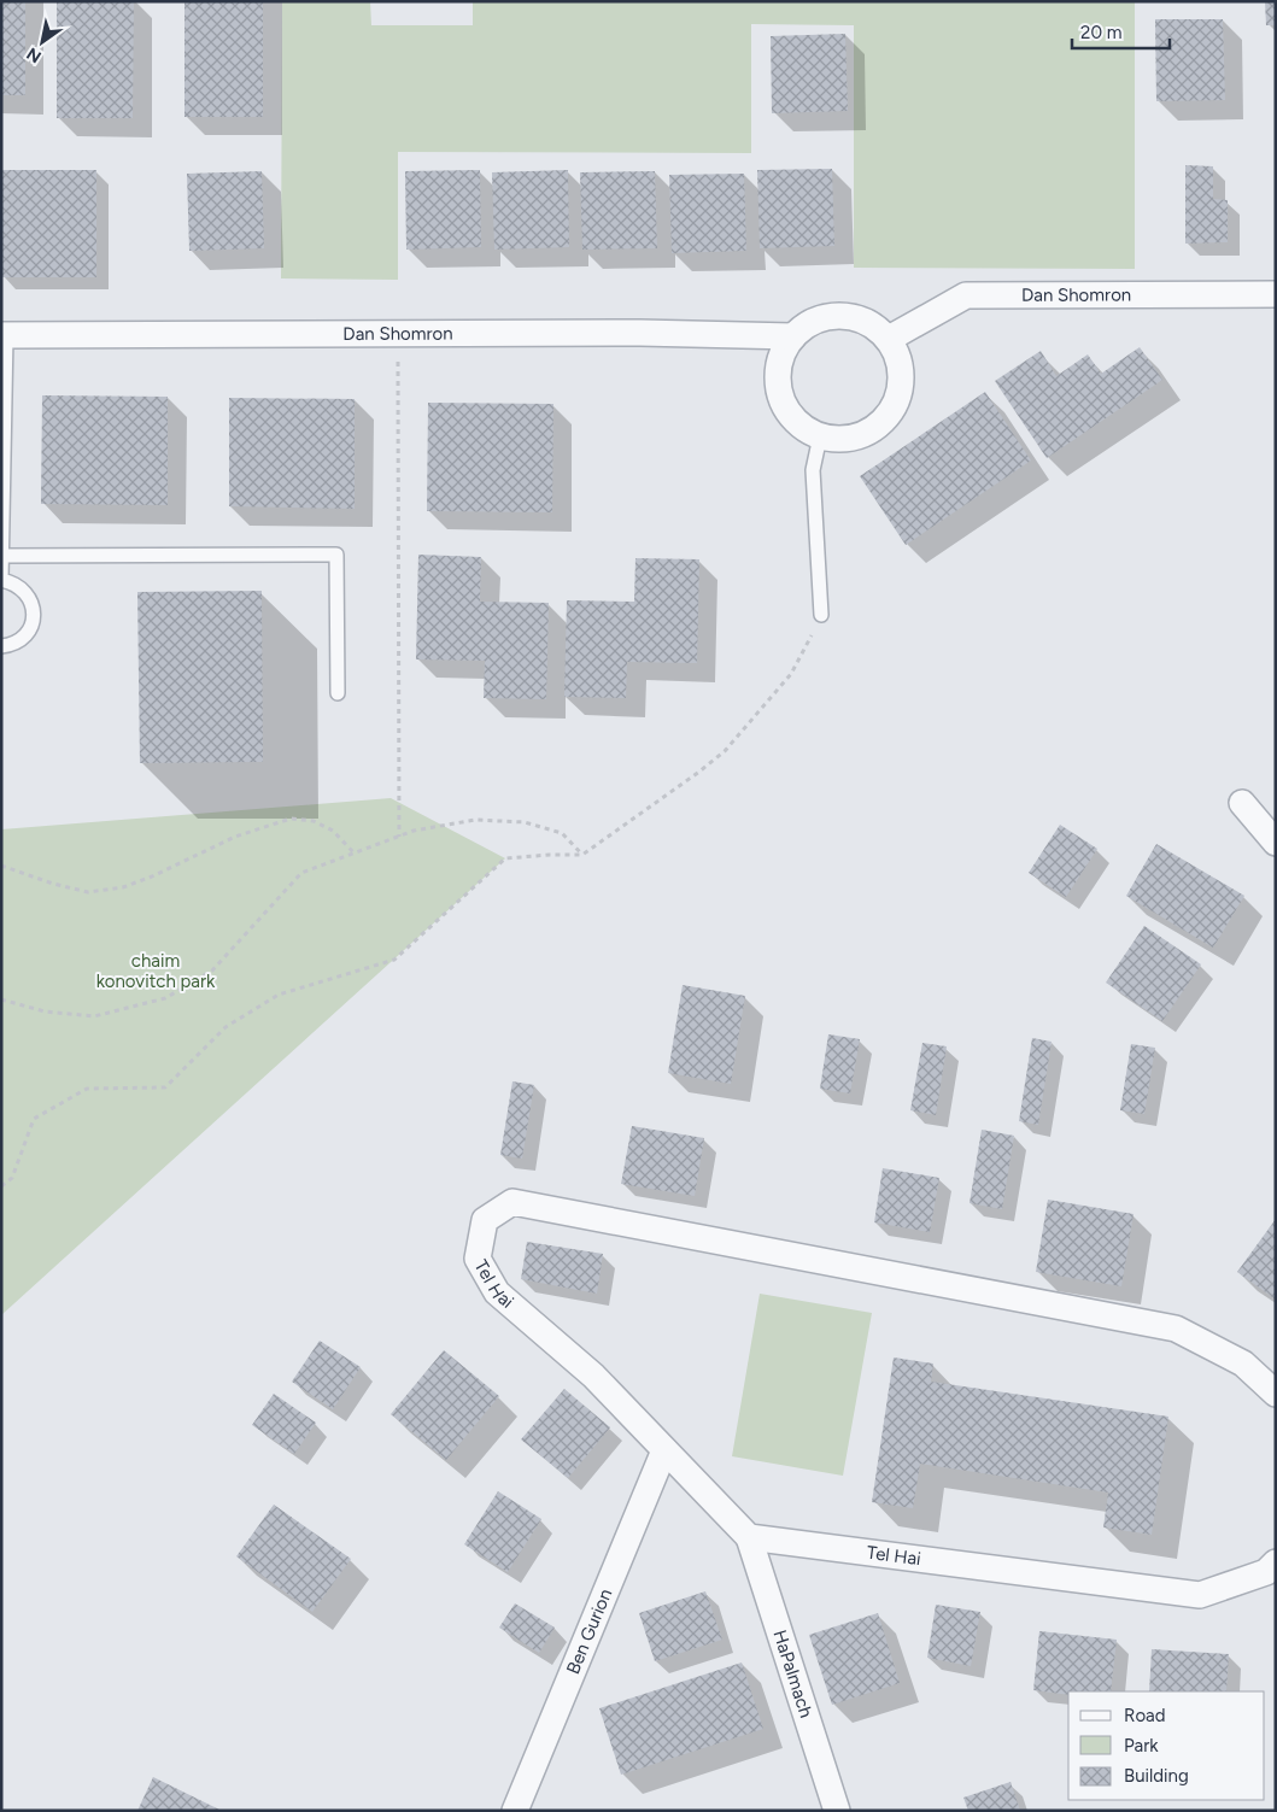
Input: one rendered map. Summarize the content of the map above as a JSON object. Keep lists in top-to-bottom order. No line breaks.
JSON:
{"streets":{"street":["Dan Shomron","Tel Hai","Ben Gurion","HaPalmach"]},"crossings":[["Tel Hai","Ben Gurion"],["Tel Hai","HaPalmach"]],"parks":["chaim konovitch park"],"legend":["Road","Park","Building"],"scale_bar":"20 m","north":"bottom left"}
